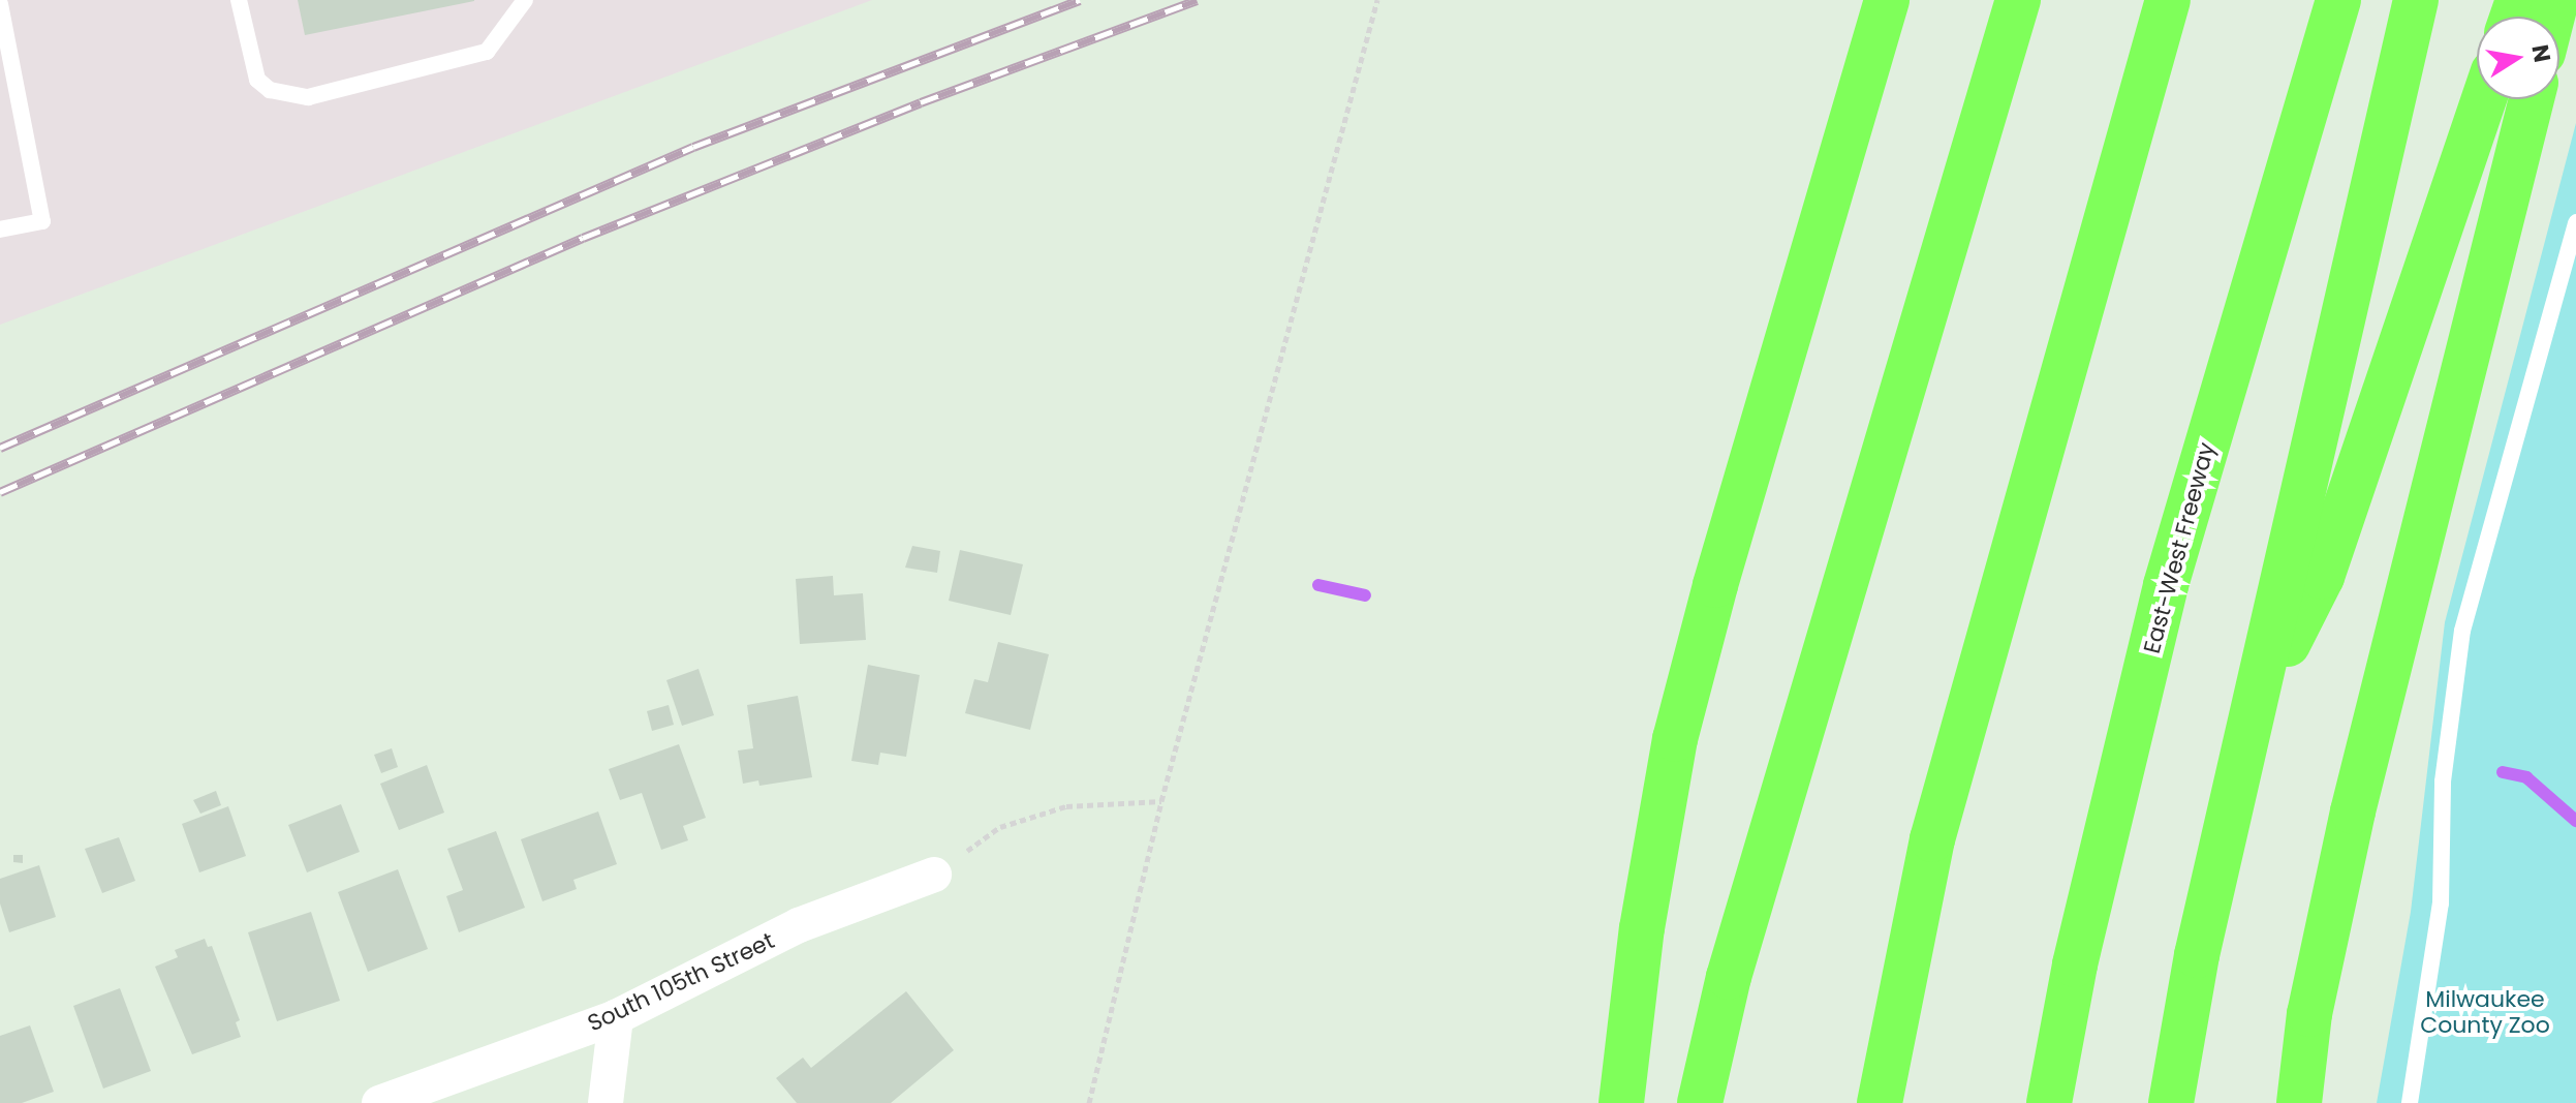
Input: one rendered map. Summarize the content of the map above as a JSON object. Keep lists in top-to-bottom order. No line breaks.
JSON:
{"streets":{"highway":["East-West Freeway"],"street":["South 105th Street"]},"parks":["Milwaukee County Zoo"],"north":"right"}
